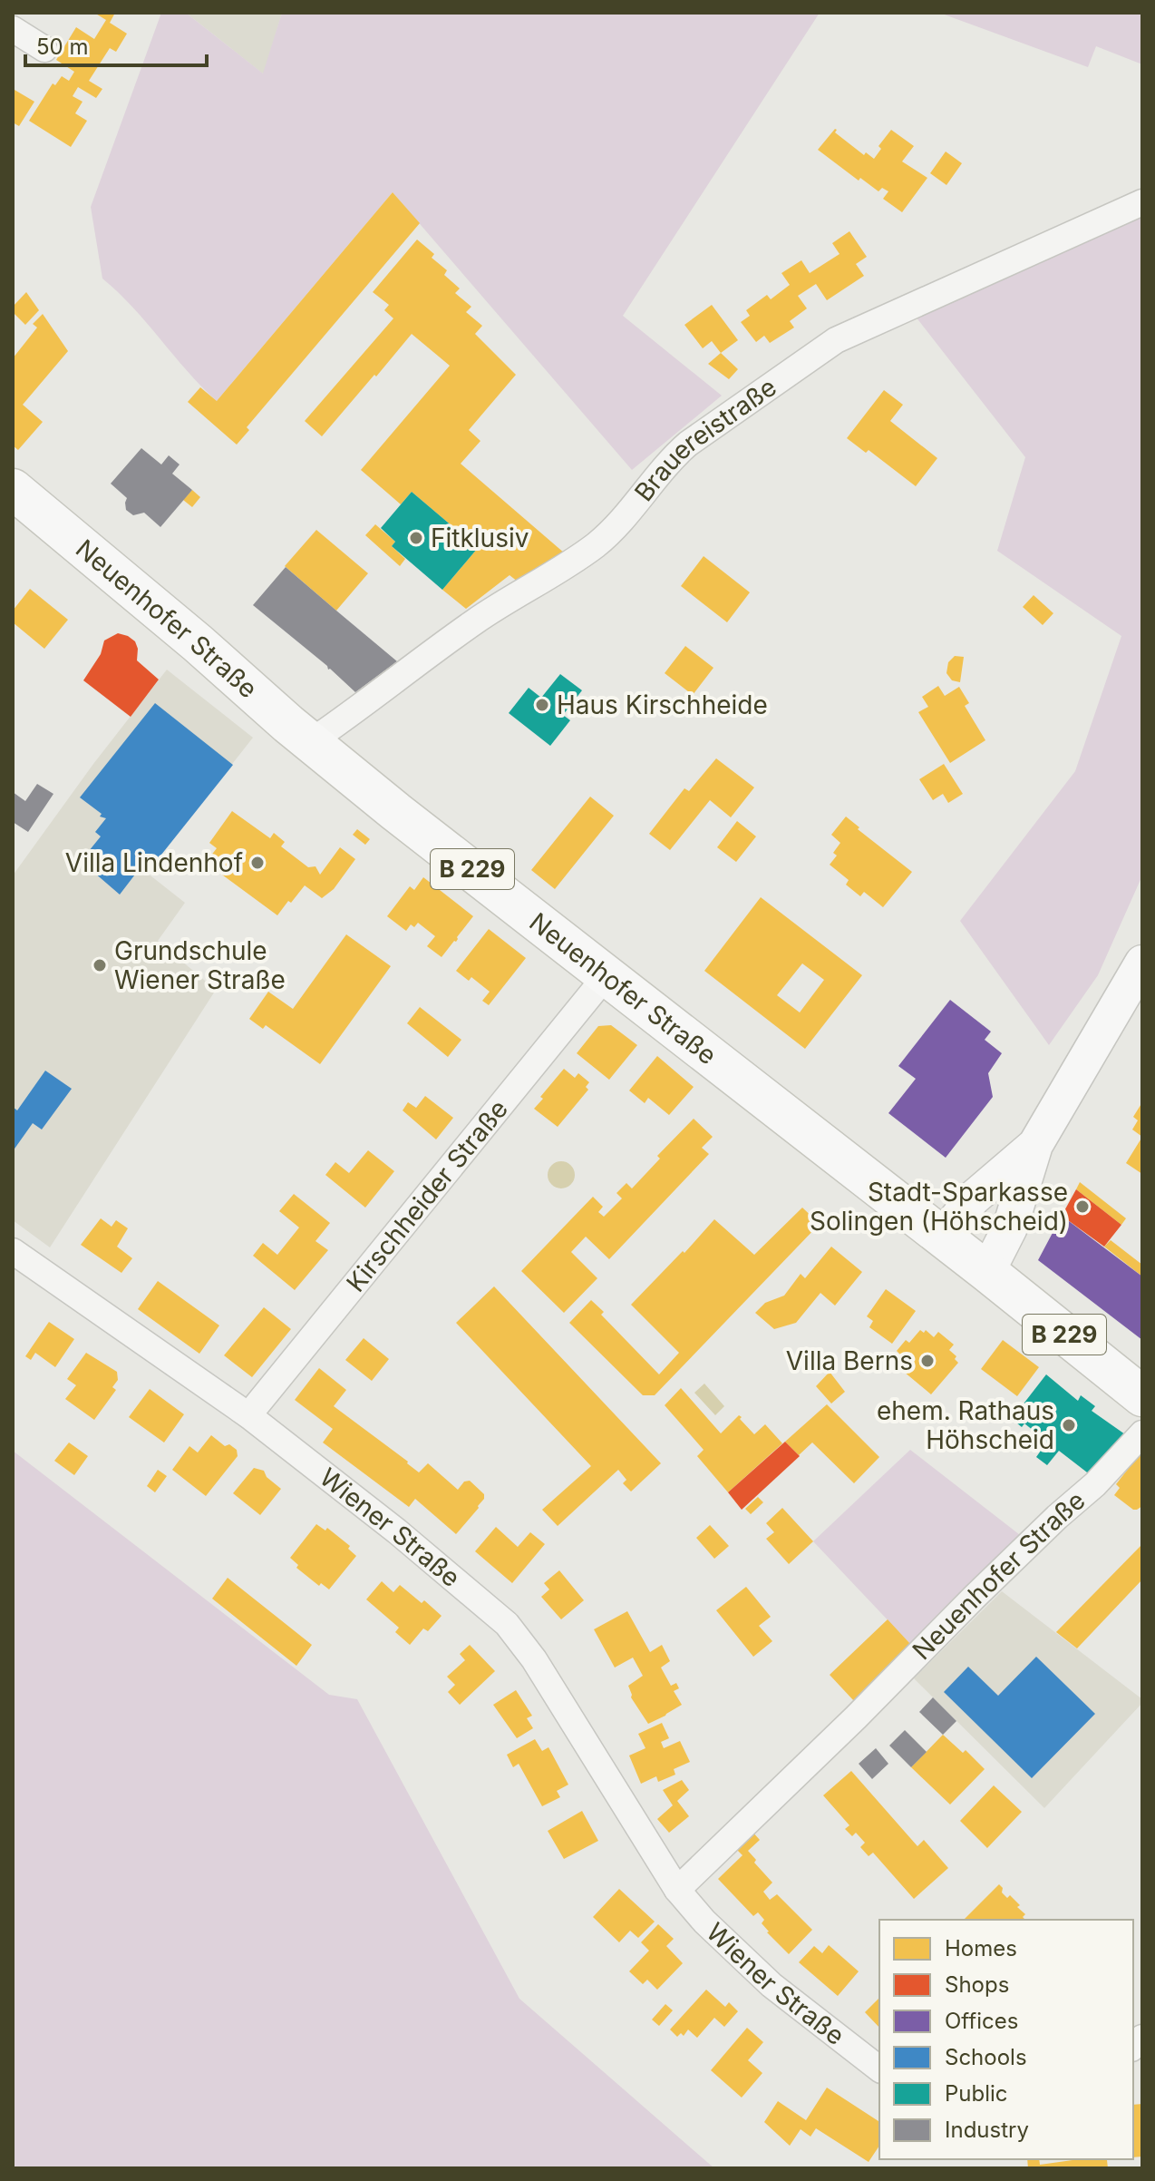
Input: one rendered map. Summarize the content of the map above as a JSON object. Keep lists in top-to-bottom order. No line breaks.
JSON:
{"streets":{"main road":["Neuenhofer Straße","B 229"],"street":["Brauereistraße","Kirschheider Straße","Wiener Straße"]},"crossings":[["Brauereistraße","Neuenhofer Straße"],["Neuenhofer Straße","Kirschheider Straße"],["Neuenhofer Straße","Wiener Straße"],["Kirschheider Straße","Wiener Straße"]],"places":["Fitklusiv","Haus Kirschheide","Villa Lindenhof","Grundschule Wiener Straße","Stadt-Sparkasse Solingen (Höhscheid)","Villa Berns","ehem. Rathaus Höhscheid"],"legend":["Homes","Shops","Offices","Schools","Public","Industry"],"scale_bar":"50 m"}
